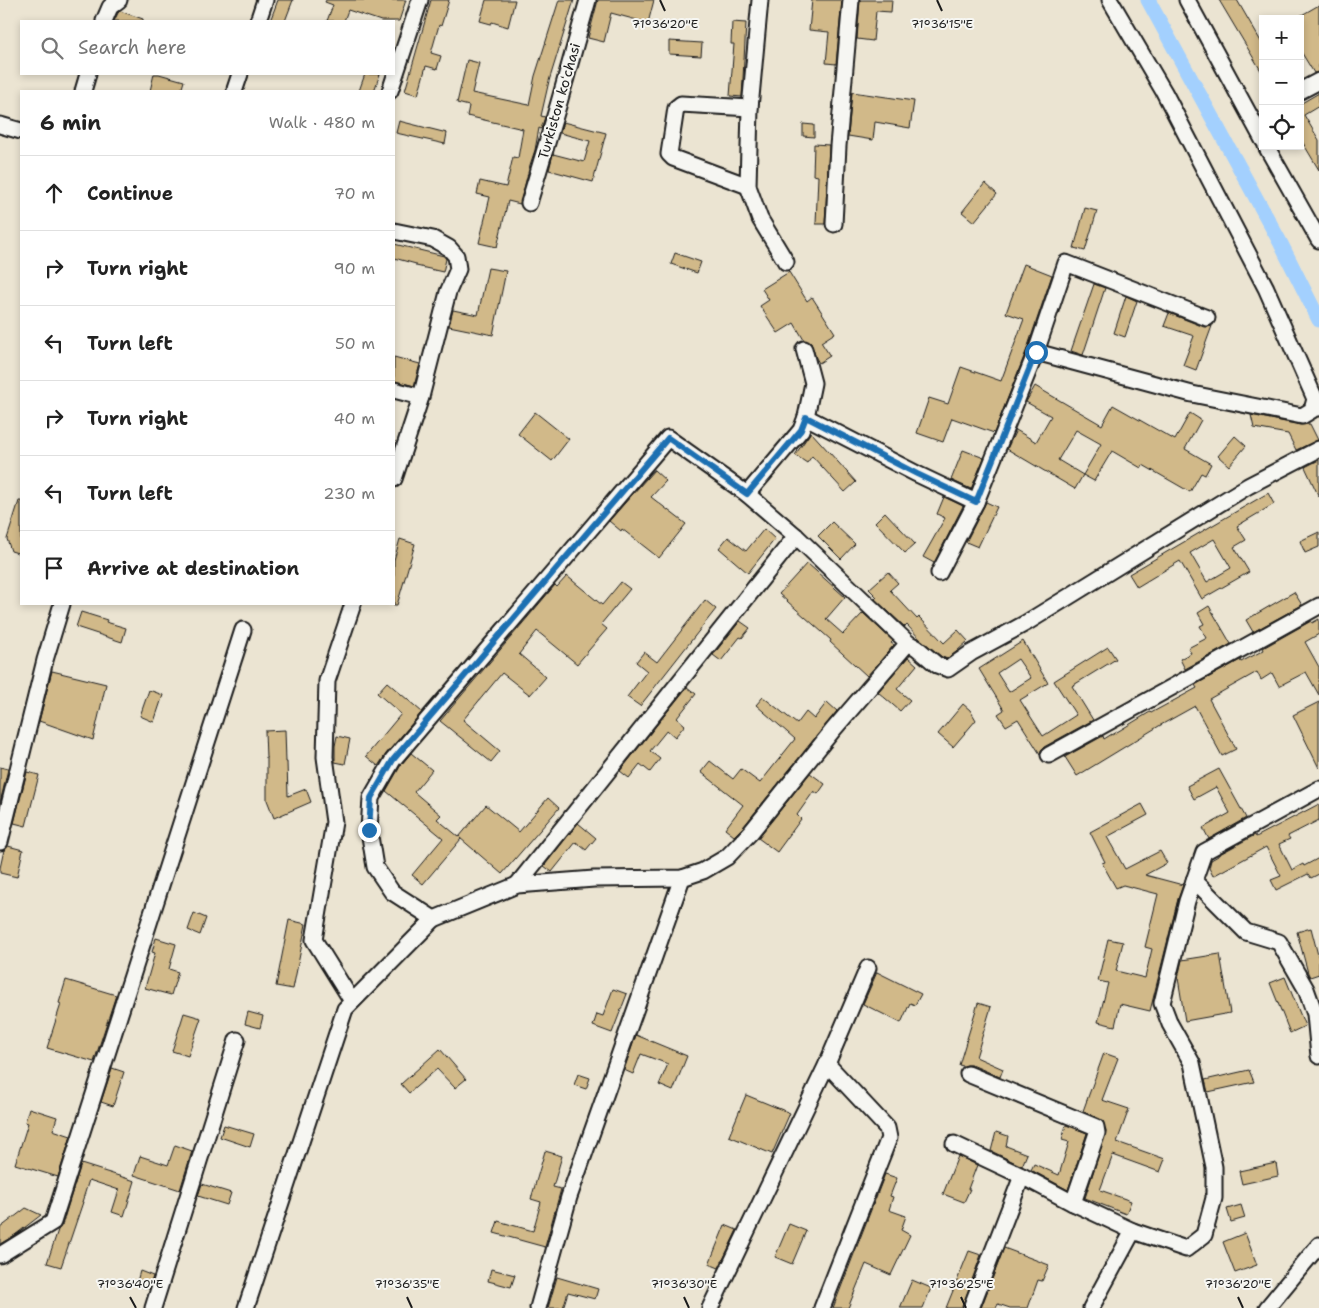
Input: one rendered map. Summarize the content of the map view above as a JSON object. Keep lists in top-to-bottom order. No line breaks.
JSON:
{"streets":{"street":["Turkiston koʻchasi"]},"page":{"map_buttons":["+","−"],"search":"Search here","heading":["6 min","Walk · 480 m"],"list":[["Continue","70 m"],["Turn right","90 m"],["Turn left","50 m"],["Turn right","40 m"],["Turn left","230 m"],"Arrive at destination"]},"coordinates":["71°36'20\"E","71°36'15\"E","71°36'40\"E","71°36'35\"E","71°36'30\"E","71°36'25\"E"]}
